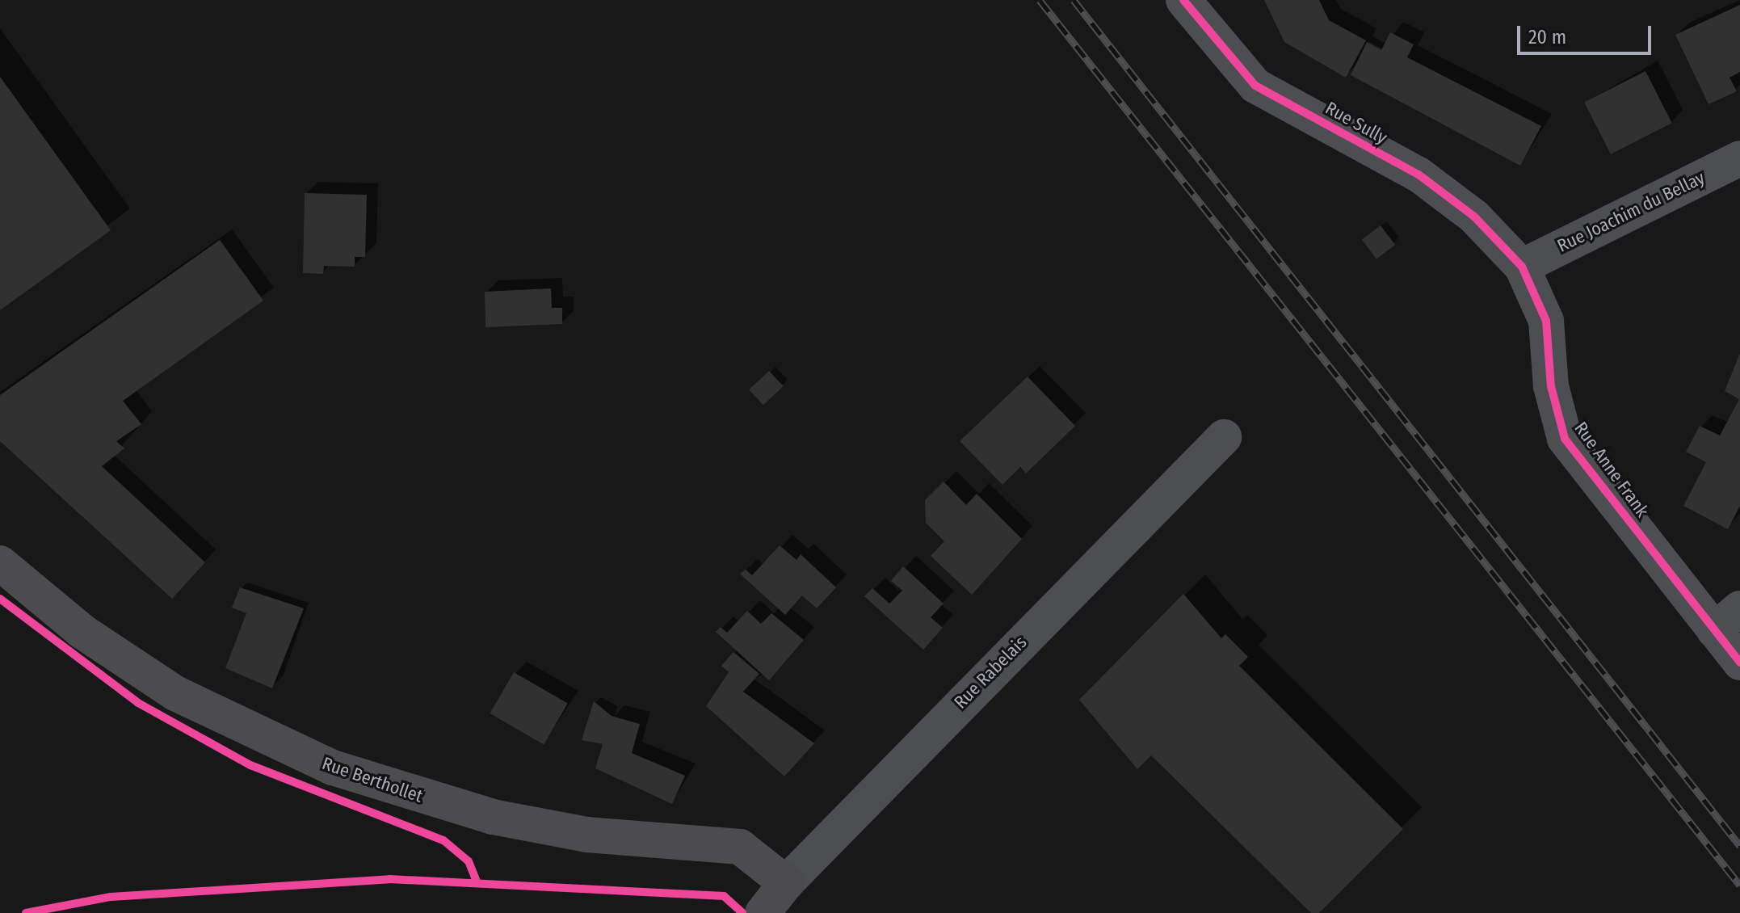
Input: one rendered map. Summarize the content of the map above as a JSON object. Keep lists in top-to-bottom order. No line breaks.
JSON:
{"streets":{"street":["Rue Sully","Rue Joachim du Bellay","Rue Anne Frank","Rue Rabelais","Rue Berthollet"]},"crossings":[["Rue Sully","Rue Joachim du Bellay"],["Rue Sully","Rue Anne Frank"],["Rue Joachim du Bellay","Rue Anne Frank"],["Rue Rabelais","Rue Berthollet"]],"scale_bar":"20 m"}
